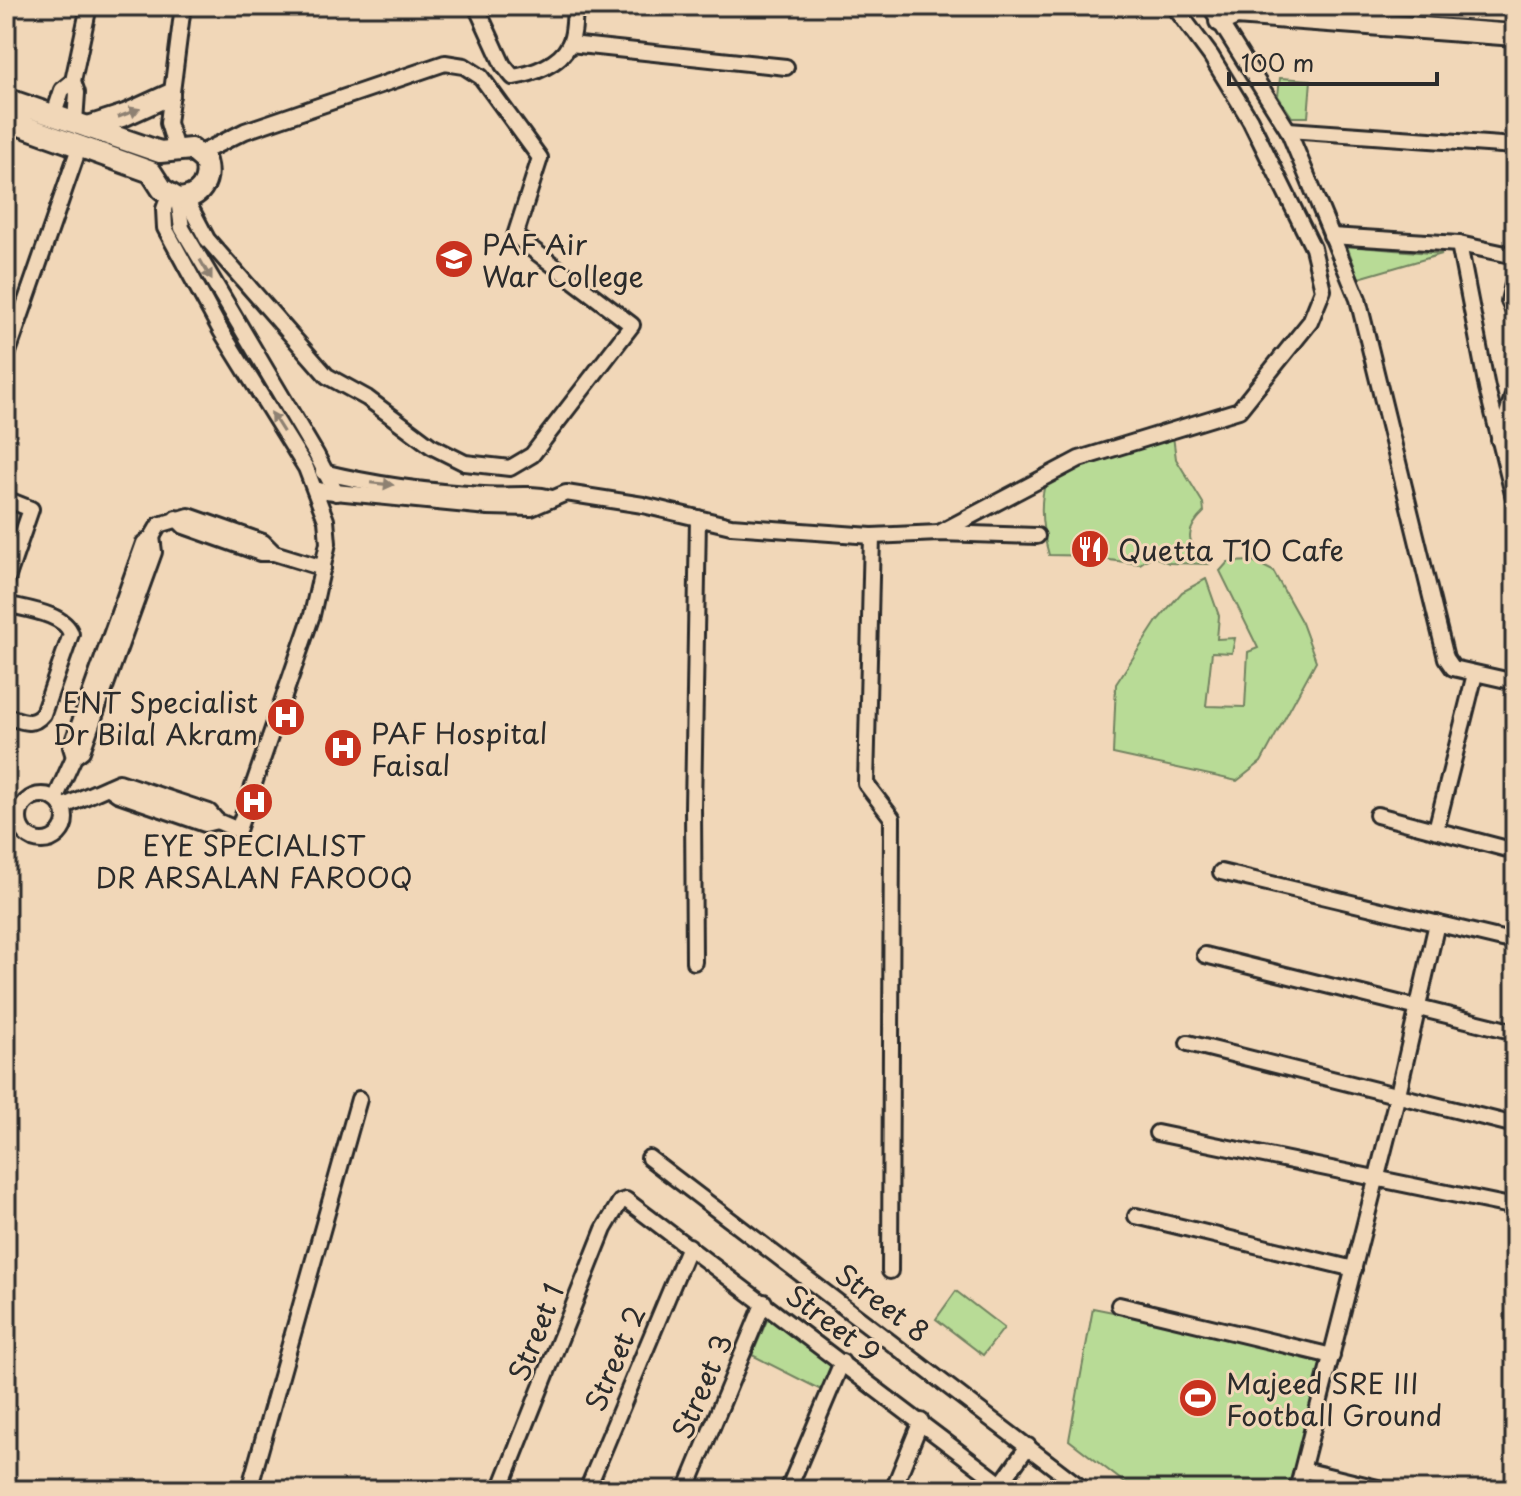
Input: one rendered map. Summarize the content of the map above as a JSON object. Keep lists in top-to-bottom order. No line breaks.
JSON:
{"streets":{"street":["Street 8","Street 9","Street 1","Street 2","Street 3"]},"crossings":[["Street 9","Street 1"],["Street 9","Street 2"],["Street 9","Street 3"]],"places":{"school or university":["PAF Air War College"],"restaurant":["Quetta T10 Cafe"],"hospital":["ENT Specialist Dr Bilal Akram","PAF Hospital Faisal","EYE SPECIALIST DR ARSALAN FAROOQ"],"sports":["Majeed SRE III Football Ground"]},"scale_bar":"100 m"}
